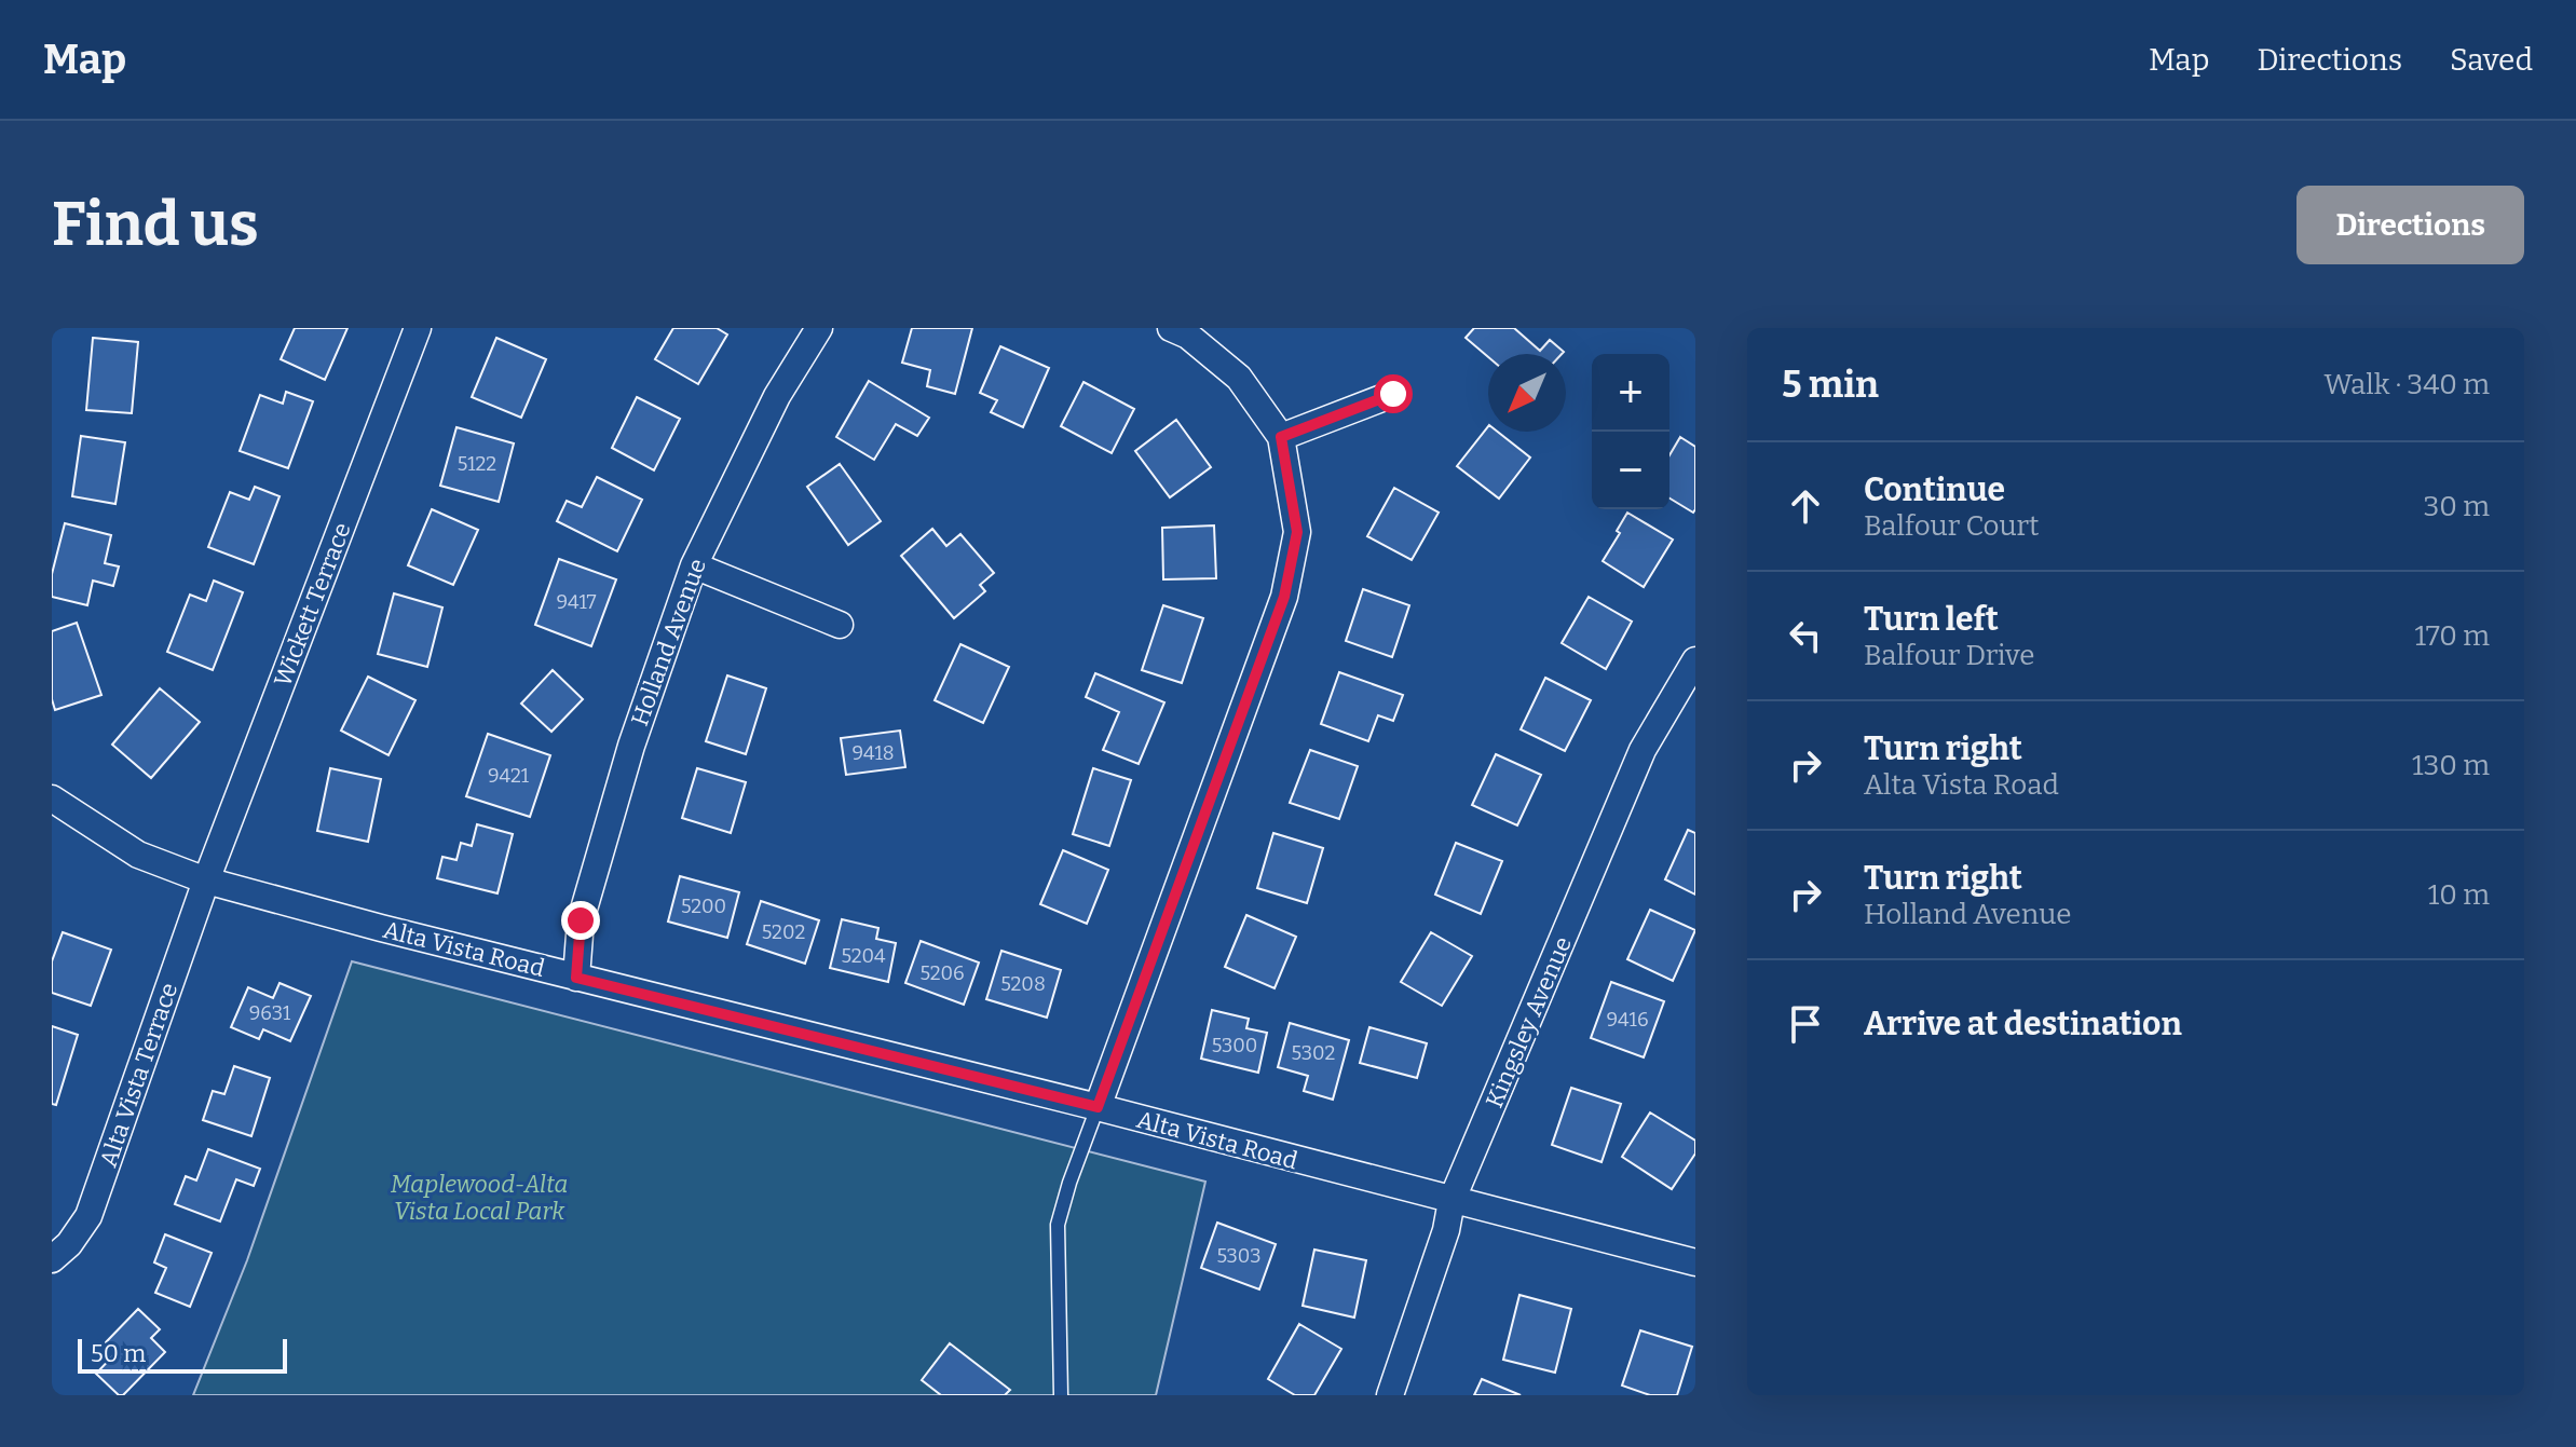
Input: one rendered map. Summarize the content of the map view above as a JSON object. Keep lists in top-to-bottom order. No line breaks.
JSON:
{"streets":{"street":["Wickett Terrace","Holland Avenue","Alta Vista Road","Kingsley Avenue","Alta Vista Terrace"]},"crossings":[["Wickett Terrace","Alta Vista Road"],["Wickett Terrace","Alta Vista Terrace"],["Holland Avenue","Alta Vista Road"],["Alta Vista Road","Kingsley Avenue"],["Alta Vista Road","Alta Vista Terrace"]],"parks":["Maplewood-Alta Vista Local Park"],"house_numbers":["5122","9417","9418","9421","5200","5202","5204","5206","5208","9631","9416","5300","5302","5303"],"scale_bar":"50 m","north":"bottom left","page":{"header":"Map","nav":["Map","Directions","Saved"],"buttons":"Directions","title":"Find us","heading":["5 min","Walk · 340 m"],"map_buttons":["+","−"],"list":[["Continue","Balfour Court","30 m"],["Turn left","Balfour Drive","170 m"],["Turn right","Alta Vista Road","130 m"],["Turn right","Holland Avenue","10 m"],"Arrive at destination"],"scale":"50 m"}}
